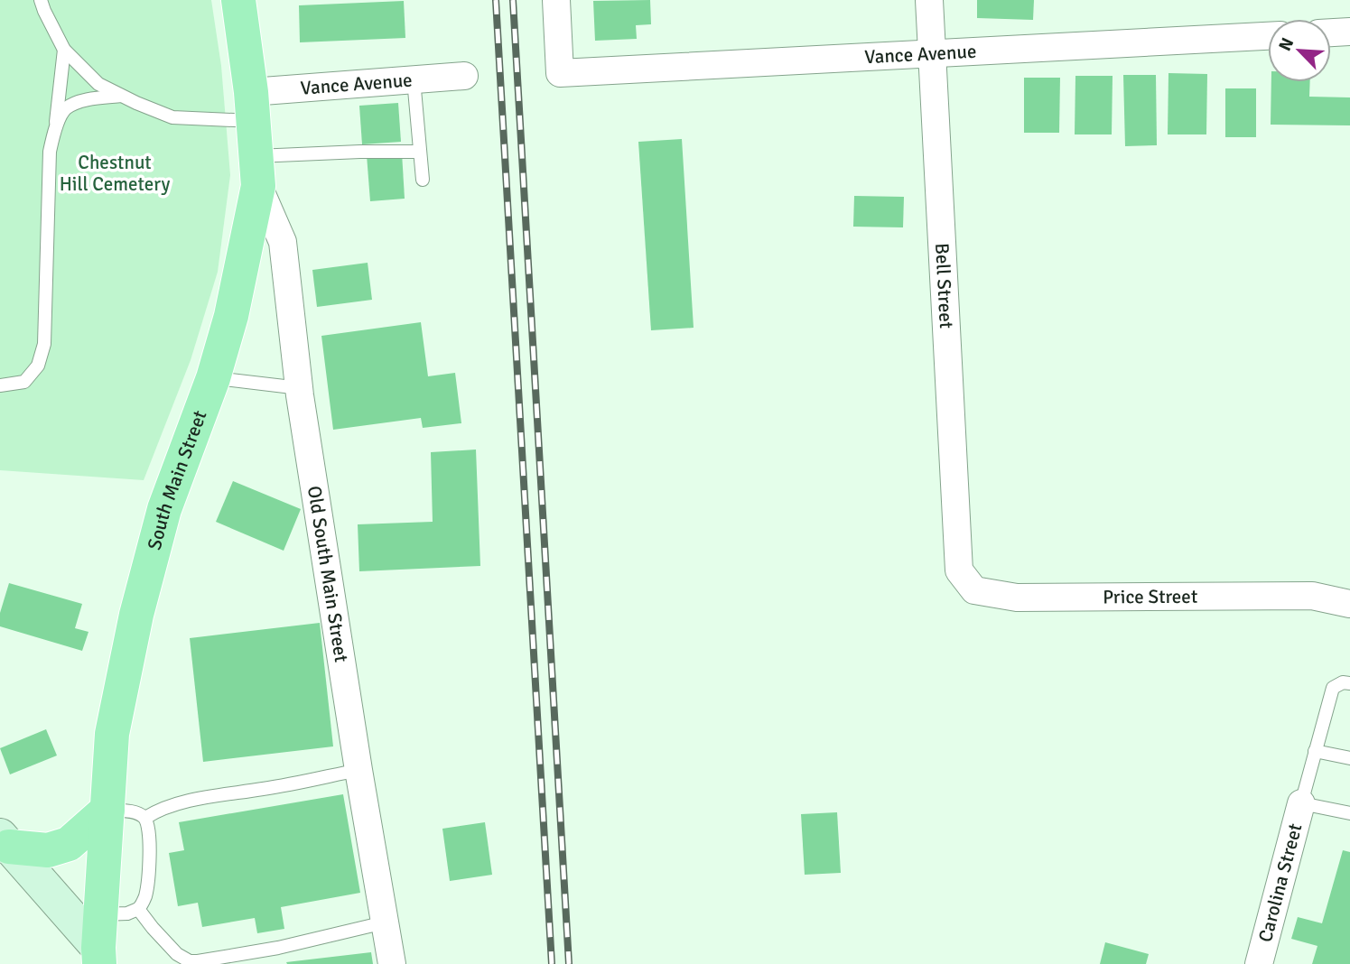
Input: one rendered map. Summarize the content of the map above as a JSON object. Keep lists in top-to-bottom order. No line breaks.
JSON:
{"streets":{"main road":["South Main Street"],"street":["Vance Avenue","Bell Street","Old South Main Street","Price Street","Carolina Street"]},"crossings":[["Vance Avenue","Bell Street"],["Vance Avenue","South Main Street"],["Bell Street","Price Street"],["South Main Street","Old South Main Street"]],"parks":["Chestnut Hill Cemetery"],"north":"top left"}
